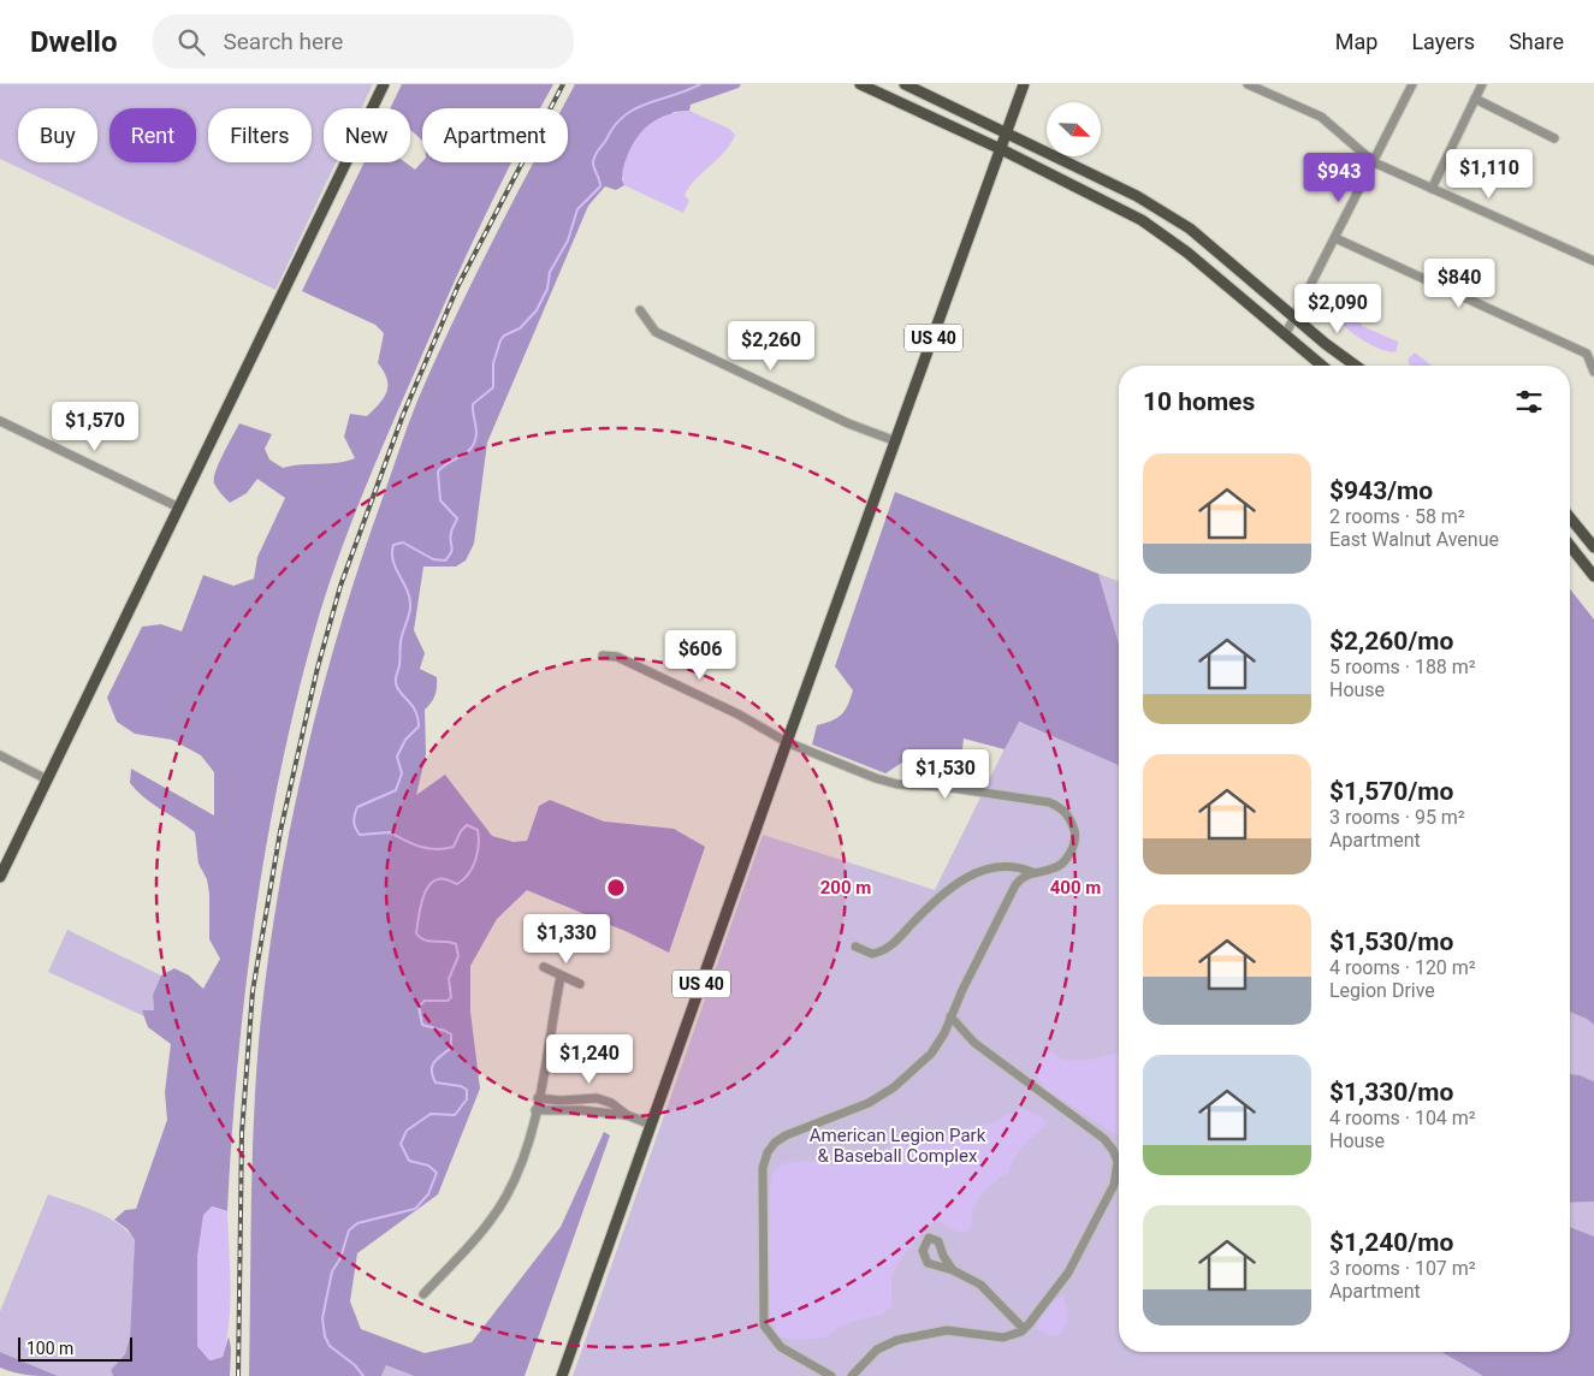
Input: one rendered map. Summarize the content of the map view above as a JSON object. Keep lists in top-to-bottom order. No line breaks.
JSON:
{"streets":{"main road":["US 40"]},"parks":["American Legion Park & Baseball Complex"],"scale_bar":"100 m","north":"bottom right","page":{"header":"Dwello","search":"Search here","nav":["Map","Layers","Share"],"chip":["Buy","Rent","Filters","New","Apartment"],"price":["$1,110","$943","$840","$2,090","$2,260","$1,570","$606","$1,530","$1,330","$1,240"],"heading":"10 homes","list":[{"name":"$943/mo","note":"2 rooms · 58 m² · East Walnut Avenue"},{"name":"$2,260/mo","note":"5 rooms · 188 m² · House"},{"name":"$1,570/mo","note":"3 rooms · 95 m² · Apartment"},{"name":"$1,530/mo","note":"4 rooms · 120 m² · Legion Drive"},{"name":"$1,330/mo","note":"4 rooms · 104 m² · House"},{"name":"$1,240/mo","note":"3 rooms · 107 m² · Apartment"}],"scale":"100 m"},"rings":["200 m","400 m"]}
